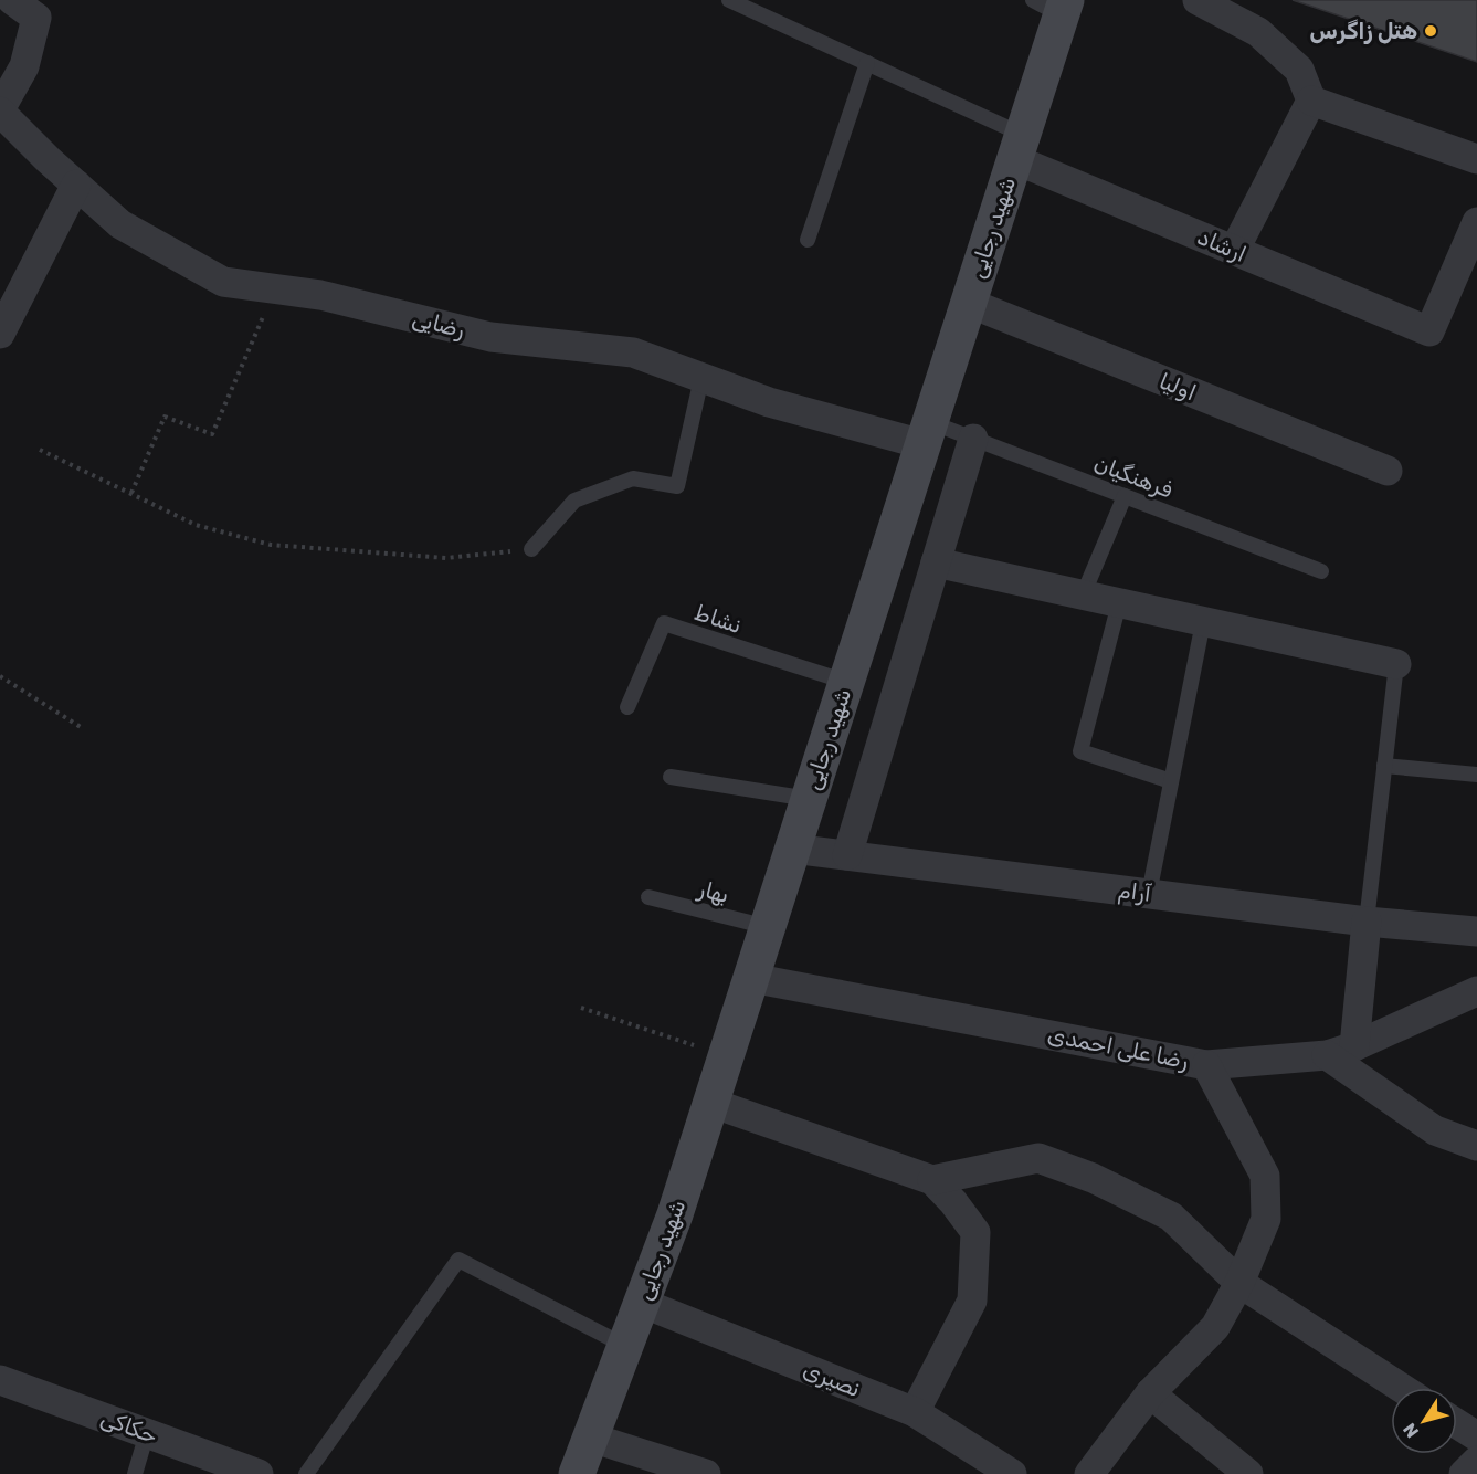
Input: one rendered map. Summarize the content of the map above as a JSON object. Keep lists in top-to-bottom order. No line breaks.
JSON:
{"streets":{"main road":["شهید رجایی"],"street":["ارشاد","رضایی","اولیا","آرام","رضا علی احمدی","نصیری","حکاکی"],"lane":["فرهنگیان","نشاط","بهار"]},"crossings":[["شهید رجایی","ارشاد"],["شهید رجایی","رضایی"],["شهید رجایی","اولیا"],["شهید رجایی","فرهنگیان"],["شهید رجایی","نشاط"],["شهید رجایی","بهار"],["شهید رجایی","آرام"],["شهید رجایی","رضا علی احمدی"],["شهید رجایی","نصیری"],["رضایی","فرهنگیان"]],"places":["هتل زاگرس"],"north":"bottom left"}
